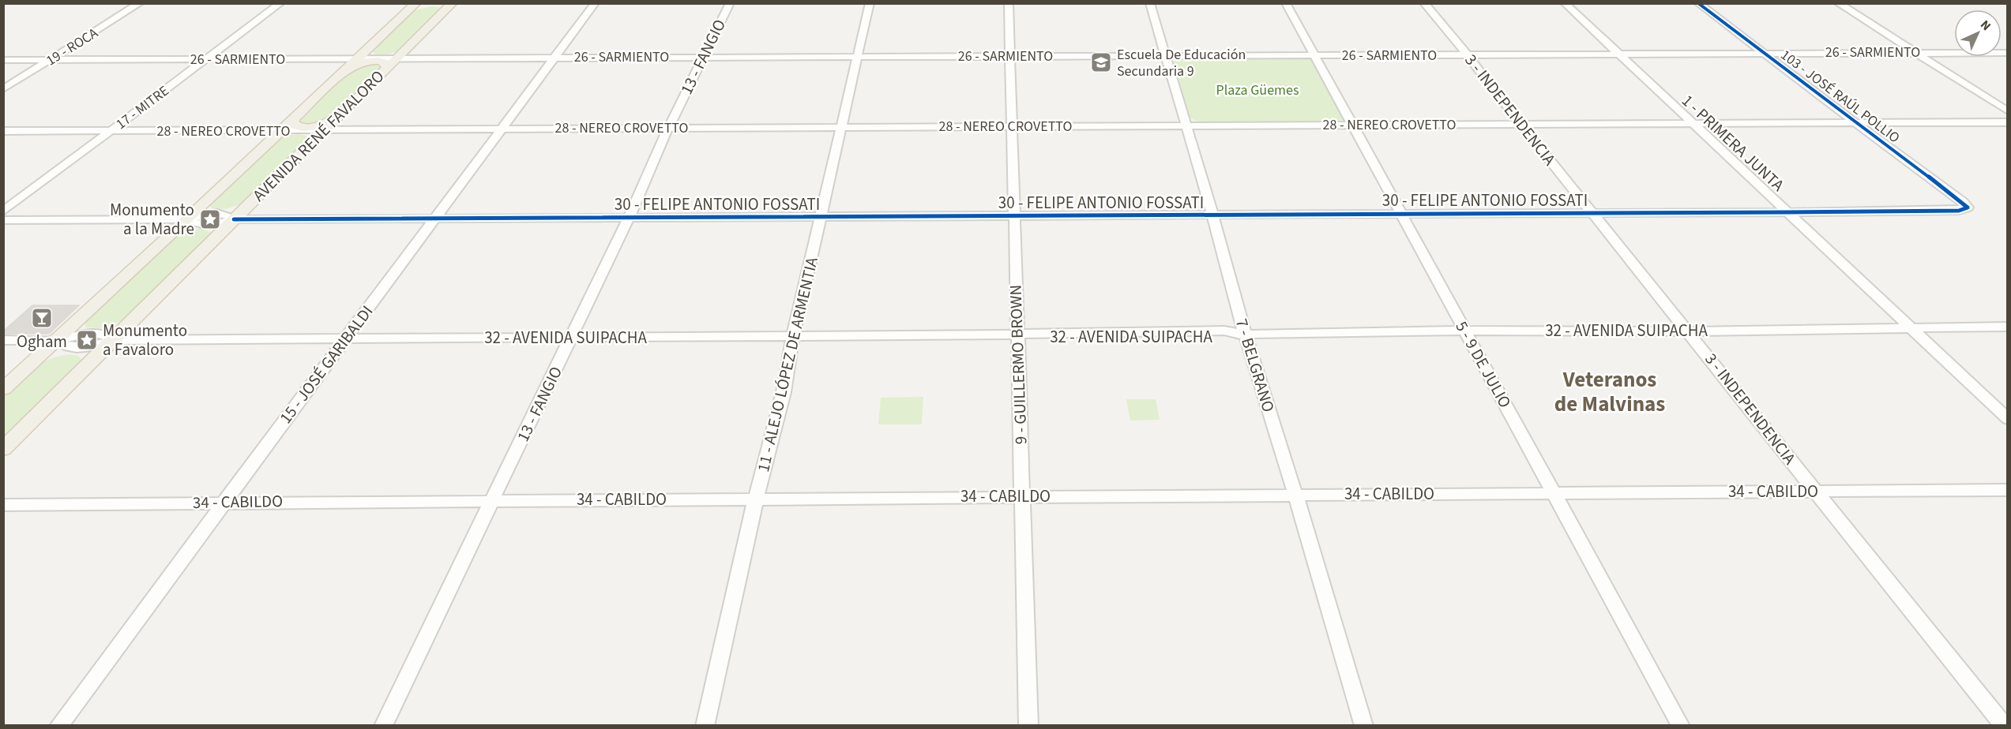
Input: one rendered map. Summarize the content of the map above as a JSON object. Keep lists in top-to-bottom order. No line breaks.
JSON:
{"streets":{"main road":["AVENIDA RENÉ FAVALORO"],"street":["19 - ROCA","26 - SARMIENTO","13 - FANGIO","103 - JOSÉ RAÚL POLLIO","17 - MITRE","3 - INDEPENDENCIA","28 - NEREO CROVETTO","1 - PRIMERA JUNTA","30 - FELIPE ANTONIO FOSSATI","32 - AVENIDA SUIPACHA","15 - JOSÉ GARIBALDI","11 - ALEJO LÓPEZ DE ARMENTIA","9 - GUILLERMO BROWN","5 - 9 DE JULIO","7 - BELGRANO","34 - CABILDO"]},"crossings":[["19 - ROCA","26 - SARMIENTO"],["26 - SARMIENTO","13 - FANGIO"],["26 - SARMIENTO","103 - JOSÉ RAÚL POLLIO"],["26 - SARMIENTO","17 - MITRE"],["26 - SARMIENTO","3 - INDEPENDENCIA"],["26 - SARMIENTO","AVENIDA RENÉ FAVALORO"],["26 - SARMIENTO","1 - PRIMERA JUNTA"],["26 - SARMIENTO","15 - JOSÉ GARIBALDI"],["26 - SARMIENTO","11 - ALEJO LÓPEZ DE ARMENTIA"],["26 - SARMIENTO","9 - GUILLERMO BROWN"],["26 - SARMIENTO","5 - 9 DE JULIO"],["26 - SARMIENTO","7 - BELGRANO"],["13 - FANGIO","28 - NEREO CROVETTO"],["13 - FANGIO","30 - FELIPE ANTONIO FOSSATI"],["13 - FANGIO","32 - AVENIDA SUIPACHA"],["13 - FANGIO","34 - CABILDO"],["103 - JOSÉ RAÚL POLLIO","28 - NEREO CROVETTO"],["103 - JOSÉ RAÚL POLLIO","30 - FELIPE ANTONIO FOSSATI"],["17 - MITRE","28 - NEREO CROVETTO"],["3 - INDEPENDENCIA","28 - NEREO CROVETTO"],["3 - INDEPENDENCIA","30 - FELIPE ANTONIO FOSSATI"],["3 - INDEPENDENCIA","32 - AVENIDA SUIPACHA"],["3 - INDEPENDENCIA","34 - CABILDO"],["28 - NEREO CROVETTO","AVENIDA RENÉ FAVALORO"],["28 - NEREO CROVETTO","1 - PRIMERA JUNTA"],["28 - NEREO CROVETTO","15 - JOSÉ GARIBALDI"],["28 - NEREO CROVETTO","11 - ALEJO LÓPEZ DE ARMENTIA"],["28 - NEREO CROVETTO","9 - GUILLERMO BROWN"],["28 - NEREO CROVETTO","5 - 9 DE JULIO"],["28 - NEREO CROVETTO","7 - BELGRANO"],["AVENIDA RENÉ FAVALORO","30 - FELIPE ANTONIO FOSSATI"],["AVENIDA RENÉ FAVALORO","32 - AVENIDA SUIPACHA"],["1 - PRIMERA JUNTA","30 - FELIPE ANTONIO FOSSATI"],["1 - PRIMERA JUNTA","32 - AVENIDA SUIPACHA"],["30 - FELIPE ANTONIO FOSSATI","15 - JOSÉ GARIBALDI"],["30 - FELIPE ANTONIO FOSSATI","11 - ALEJO LÓPEZ DE ARMENTIA"],["30 - FELIPE ANTONIO FOSSATI","9 - GUILLERMO BROWN"],["30 - FELIPE ANTONIO FOSSATI","5 - 9 DE JULIO"],["30 - FELIPE ANTONIO FOSSATI","7 - BELGRANO"],["32 - AVENIDA SUIPACHA","15 - JOSÉ GARIBALDI"],["32 - AVENIDA SUIPACHA","11 - ALEJO LÓPEZ DE ARMENTIA"],["32 - AVENIDA SUIPACHA","9 - GUILLERMO BROWN"],["32 - AVENIDA SUIPACHA","5 - 9 DE JULIO"],["32 - AVENIDA SUIPACHA","7 - BELGRANO"],["15 - JOSÉ GARIBALDI","34 - CABILDO"],["11 - ALEJO LÓPEZ DE ARMENTIA","34 - CABILDO"],["9 - GUILLERMO BROWN","34 - CABILDO"],["5 - 9 DE JULIO","34 - CABILDO"],["7 - BELGRANO","34 - CABILDO"]],"districts":["Veteranos de Malvinas"],"parks":["Plaza Güemes"],"places":{"school or university":["Escuela De Educación Secundaria 9"],"place":["Monumento a la Madre","Monumento a Favaloro"],"bar":["Ogham"]},"north":"top right"}
